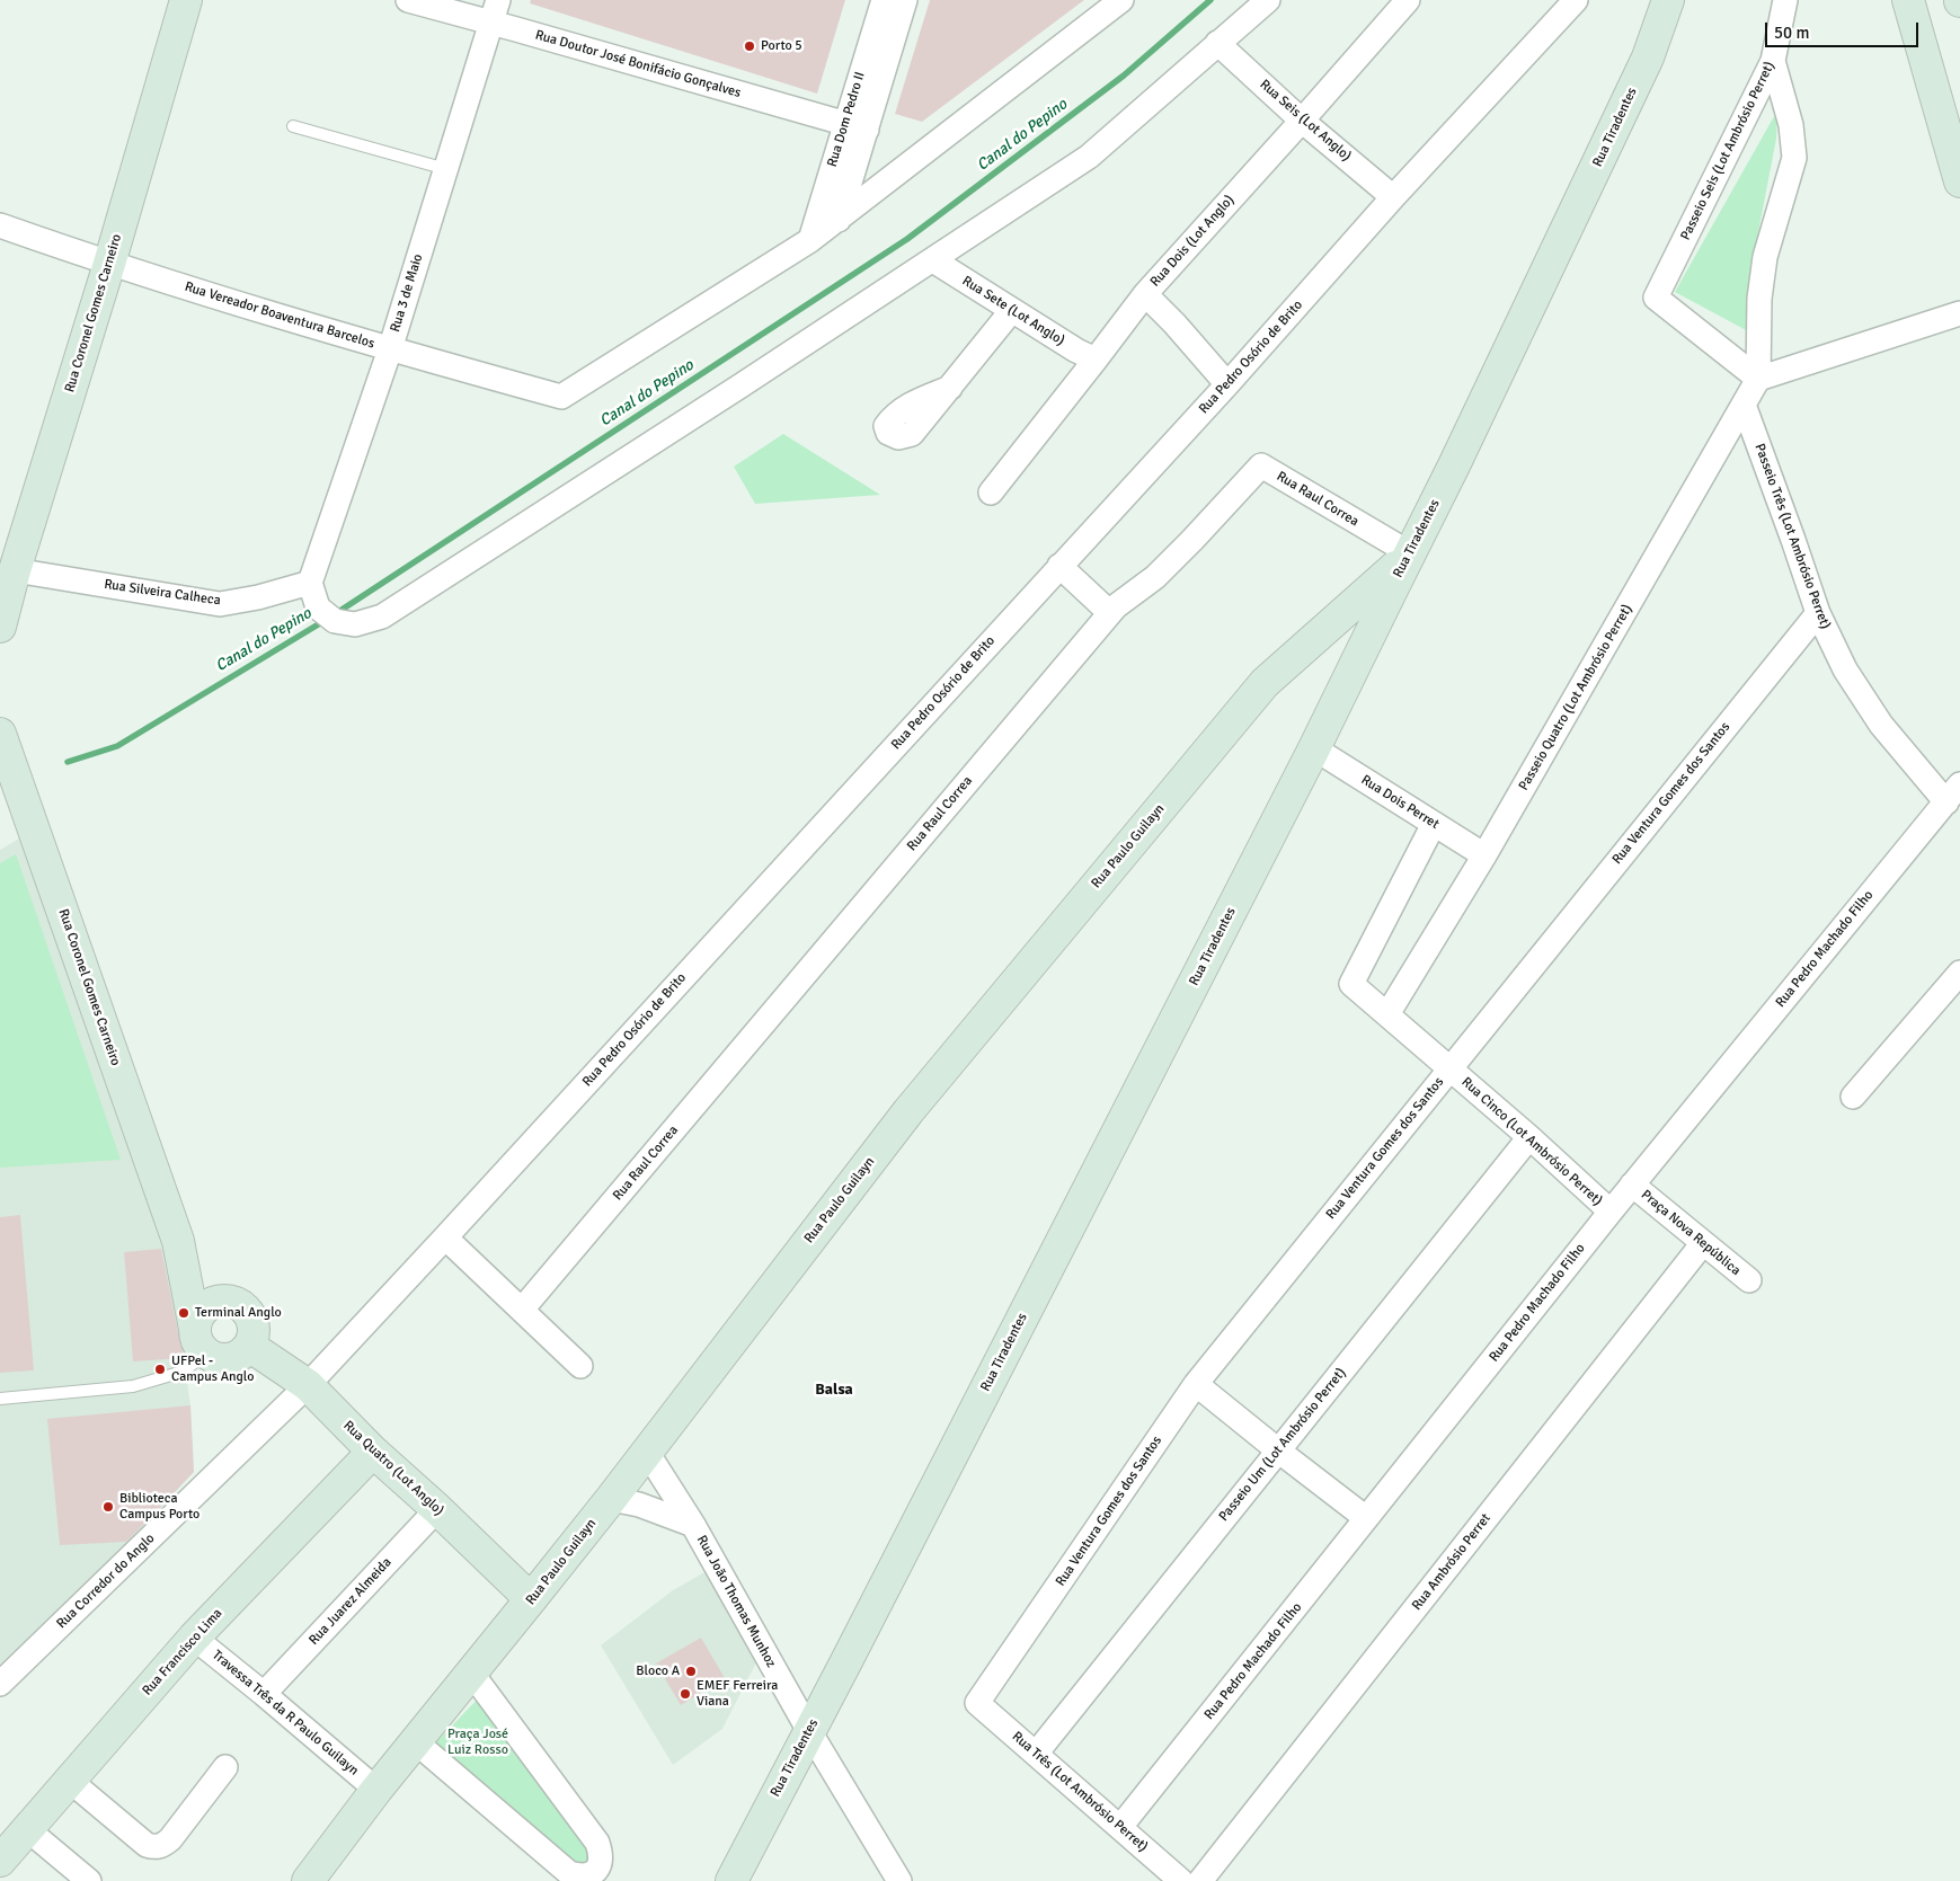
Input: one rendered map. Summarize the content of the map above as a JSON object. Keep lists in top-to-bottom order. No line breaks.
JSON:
{"streets":{"street":["Rua Doutor José Bonifácio Gonçalves","Rua Dom Pedro II","Rua Seis (Lot Anglo)","Rua Tiradentes","Passeio Seis (Lot Ambrósio Perret)","Rua Dois (Lot Anglo)","Rua 3 de Maio","Rua Sete (Lot Anglo)","Rua Coronel Gomes Carneiro","Rua Vereador Boaventura Barcelos","Rua Pedro Osório de Brito","Rua Raul Correa","Passeio Três (Lot Ambrósio Perret)","Rua Silveira Calheca","Passeio Quatro (Lot Ambrósio Perret)","Rua Ventura Gomes dos Santos","Rua Dois Perret","Rua Paulo Guilayn","Rua Pedro Machado Filho","Rua Cinco (Lot Ambrósio Perret)","Praça Nova República","Passeio Um (Lot Ambrósio Perret)","Rua Quatro (Lot Anglo)","Rua Ambrósio Perret","Rua Corredor do Anglo","Rua Juarez Almeida","Rua João Thomas Munhoz","Rua Francisco Lima","Travessa Três da R Paulo Guilayn","Rua Três (Lot Ambrósio Perret)"]},"crossings":[["Rua Doutor José Bonifácio Gonçalves","Rua Dom Pedro II"],["Rua Doutor José Bonifácio Gonçalves","Rua 3 de Maio"],["Rua Dom Pedro II","Rua Vereador Boaventura Barcelos"],["Rua Seis (Lot Anglo)","Rua Dois (Lot Anglo)"],["Rua Seis (Lot Anglo)","Rua Pedro Osório de Brito"],["Rua Tiradentes","Rua Raul Correa"],["Rua Tiradentes","Rua Dois Perret"],["Rua Tiradentes","Rua Paulo Guilayn"],["Rua Tiradentes","Rua João Thomas Munhoz"],["Passeio Seis (Lot Ambrósio Perret)","Passeio Quatro (Lot Ambrósio Perret)"],["Rua Dois (Lot Anglo)","Rua Sete (Lot Anglo)"],["Rua 3 de Maio","Rua Vereador Boaventura Barcelos"],["Rua 3 de Maio","Rua Silveira Calheca"],["Rua Coronel Gomes Carneiro","Rua Vereador Boaventura Barcelos"],["Rua Coronel Gomes Carneiro","Rua Silveira Calheca"],["Rua Coronel Gomes Carneiro","Rua Quatro (Lot Anglo)"],["Rua Pedro Osório de Brito","Rua Quatro (Lot Anglo)"],["Rua Pedro Osório de Brito","Rua Corredor do Anglo"],["Rua Raul Correa","Rua Paulo Guilayn"],["Passeio Três (Lot Ambrósio Perret)","Passeio Quatro (Lot Ambrósio Perret)"],["Passeio Três (Lot Ambrósio Perret)","Rua Ventura Gomes dos Santos"],["Passeio Três (Lot Ambrósio Perret)","Rua Pedro Machado Filho"],["Passeio Quatro (Lot Ambrósio Perret)","Rua Dois Perret"],["Passeio Quatro (Lot Ambrósio Perret)","Rua Cinco (Lot Ambrósio Perret)"],["Rua Ventura Gomes dos Santos","Rua Cinco (Lot Ambrósio Perret)"],["Rua Ventura Gomes dos Santos","Rua Três (Lot Ambrósio Perret)"],["Rua Dois Perret","Rua Cinco (Lot Ambrósio Perret)"],["Rua Paulo Guilayn","Rua Quatro (Lot Anglo)"],["Rua Paulo Guilayn","Rua João Thomas Munhoz"],["Rua Paulo Guilayn","Travessa Três da R Paulo Guilayn"],["Rua Pedro Machado Filho","Rua Cinco (Lot Ambrósio Perret)"],["Rua Pedro Machado Filho","Praça Nova República"],["Rua Pedro Machado Filho","Rua Três (Lot Ambrósio Perret)"],["Rua Cinco (Lot Ambrósio Perret)","Passeio Um (Lot Ambrósio Perret)"],["Praça Nova República","Rua Ambrósio Perret"],["Passeio Um (Lot Ambrósio Perret)","Rua Três (Lot Ambrósio Perret)"],["Rua Quatro (Lot Anglo)","Rua Corredor do Anglo"],["Rua Quatro (Lot Anglo)","Rua Juarez Almeida"],["Rua Quatro (Lot Anglo)","Rua Francisco Lima"],["Rua Juarez Almeida","Travessa Três da R Paulo Guilayn"],["Rua Francisco Lima","Travessa Três da R Paulo Guilayn"]],"districts":["Balsa"],"water":["Canal do Pepino"],"parks":["Praça José Luiz Rosso"],"places":["Porto 5","Terminal Anglo","UFPel - Campus Anglo","Biblioteca Campus Porto","Bloco A","EMEF Ferreira Viana"],"scale_bar":"50 m"}
